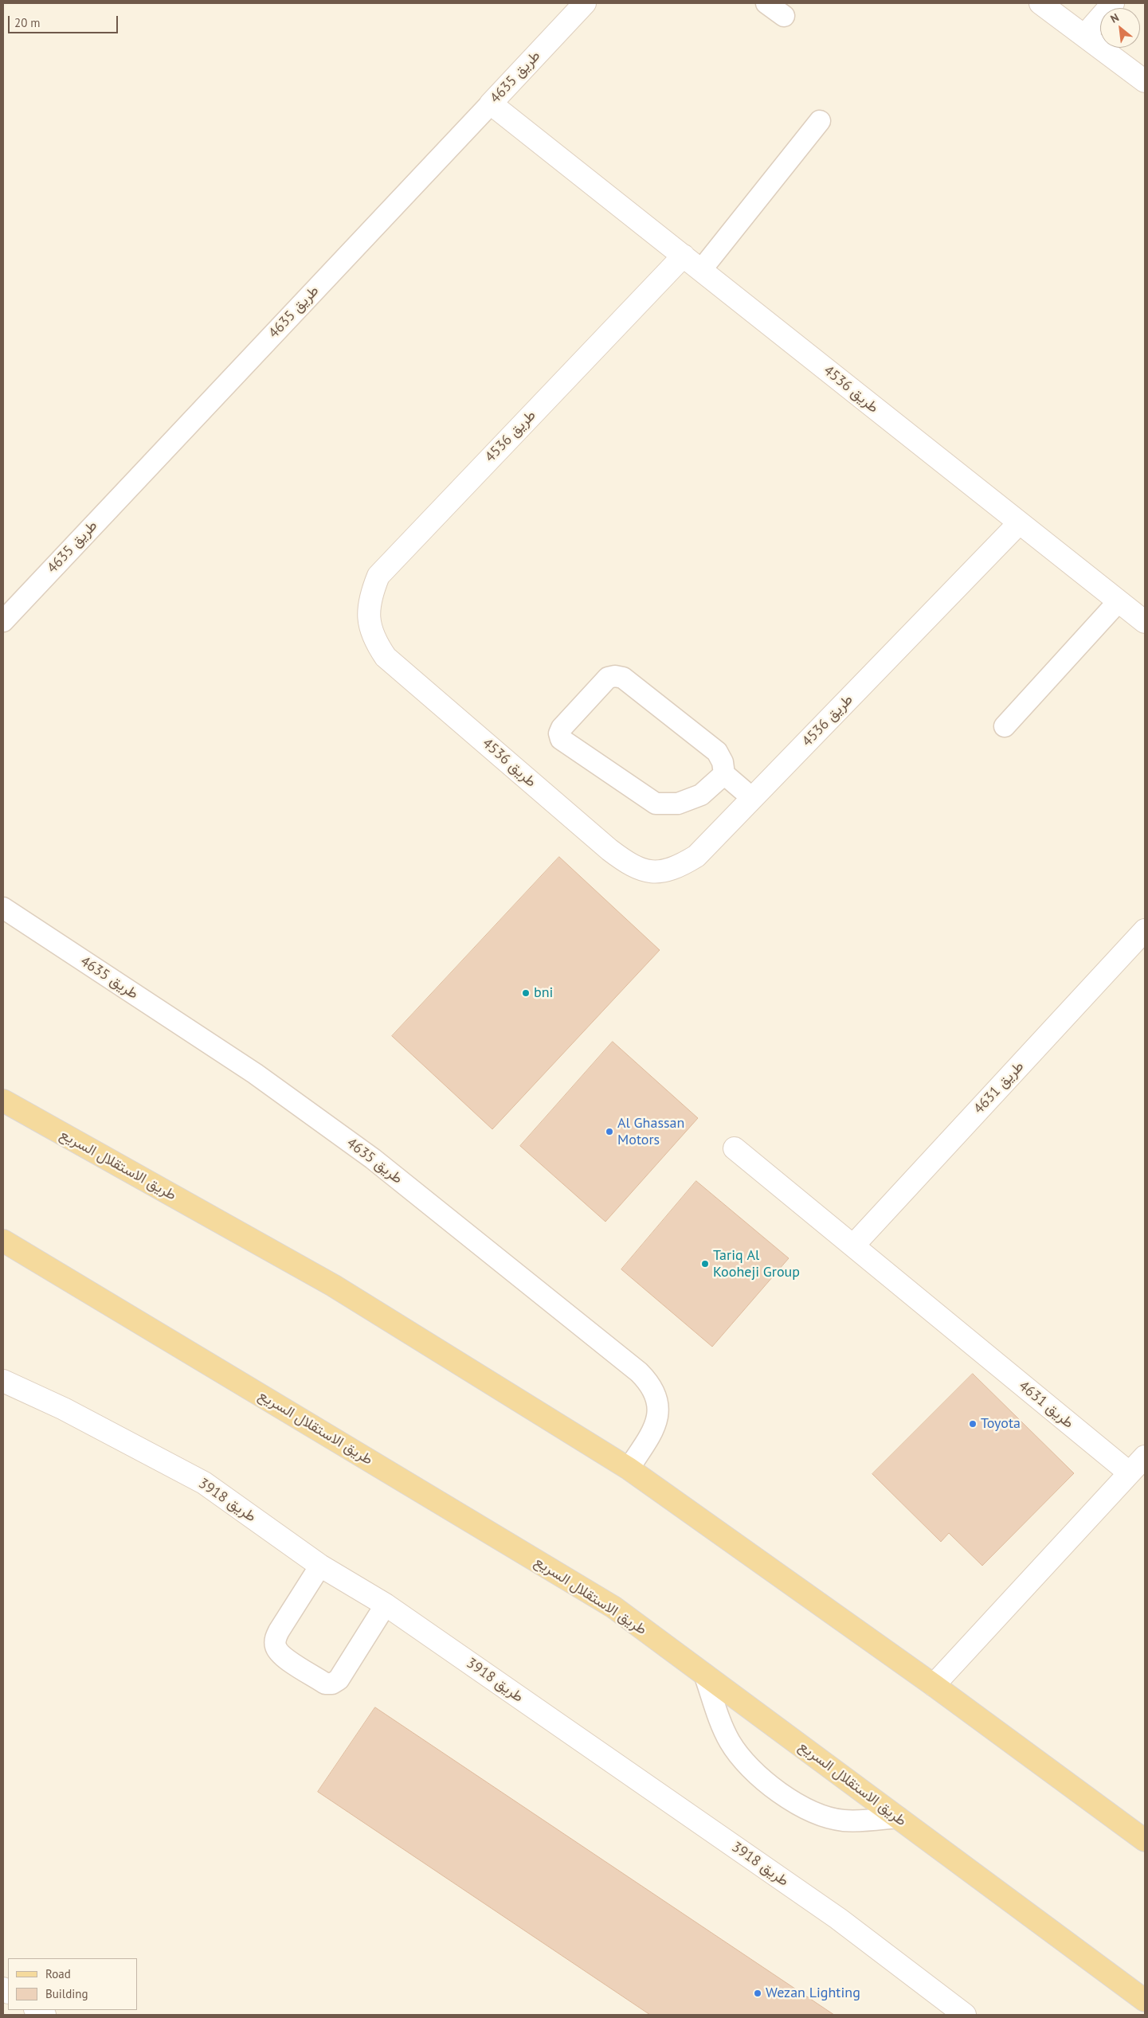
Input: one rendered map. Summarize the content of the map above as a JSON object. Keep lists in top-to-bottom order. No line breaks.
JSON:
{"streets":{"main road":["طريق الاستقلال السريع"],"street":["طريق 4635","طريق 4536","طريق 4631","طريق 3918"]},"crossings":[["طريق 4635","طريق 4536"],["طريق 4635","طريق الاستقلال السريع"]],"places":["bni","Al Ghassan Motors","Tariq Al Kooheji Group","Toyota","Wezan Lighting"],"legend":["Road","Building"],"scale_bar":"20 m","north":"top left"}
